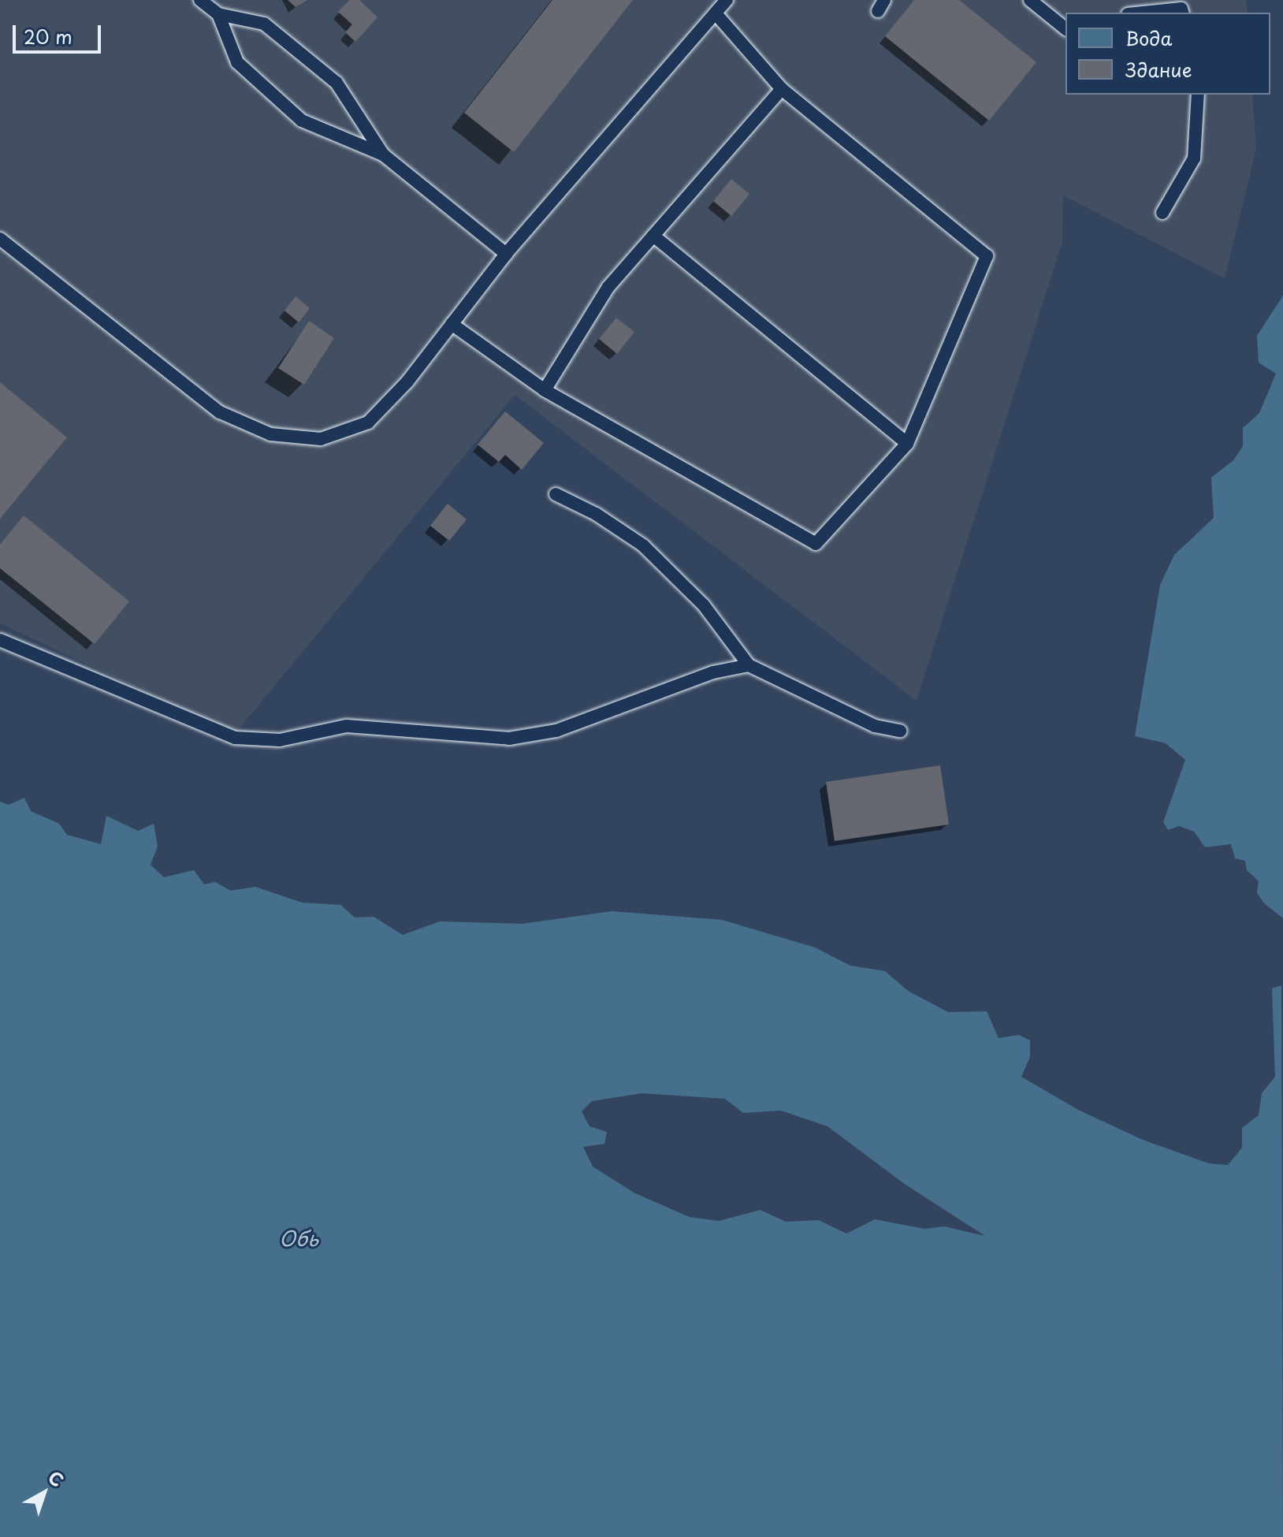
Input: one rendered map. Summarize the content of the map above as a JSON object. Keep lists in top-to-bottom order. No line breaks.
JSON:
{"water":["Обь"],"legend":["Вода","Здание"],"scale_bar":"20 m","north":"top right"}
